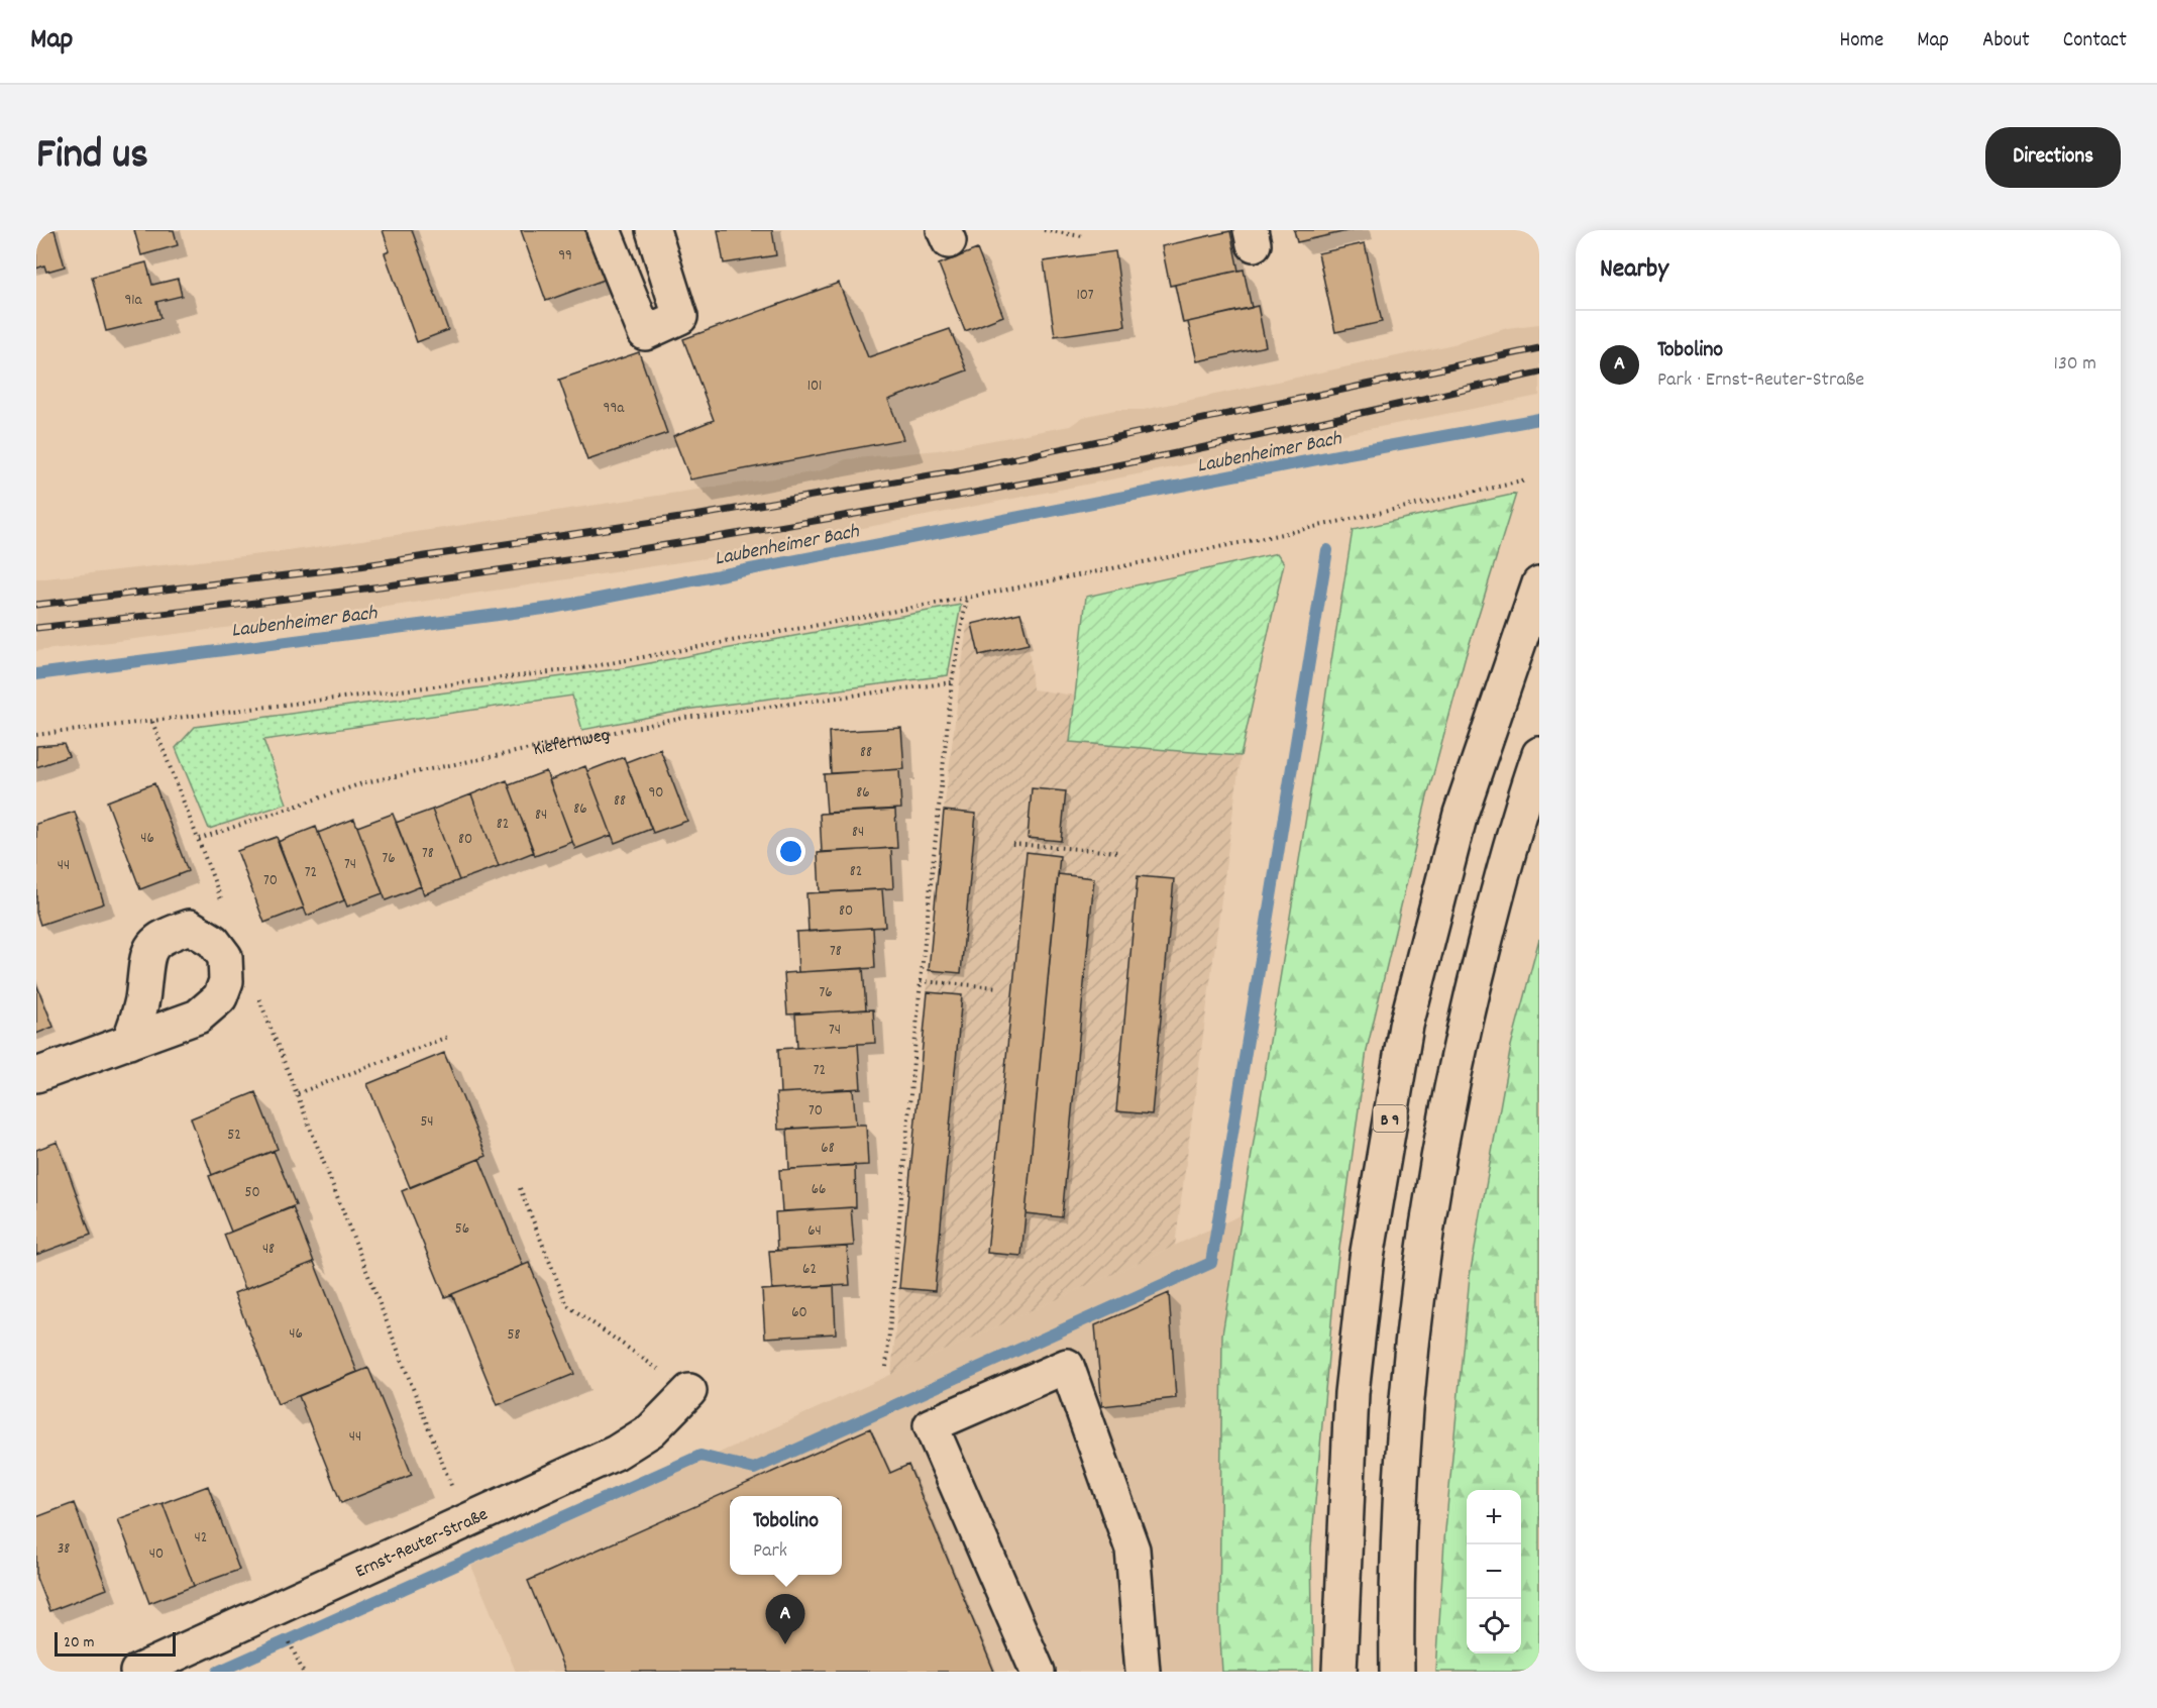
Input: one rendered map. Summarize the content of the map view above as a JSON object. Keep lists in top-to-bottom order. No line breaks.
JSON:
{"streets":{"main road":["B 9","Ernst-Reuter-Straße"],"path":["Kiefernweg"]},"water":["Laubenheimer Bach"],"house_numbers":["99","107","91a","101","99a","88","90","86","88","86","84","82","84","46","80","78","76","74","44","82","72","70","80","78","76","74","72","70","54","52","68","66","50","56","64","48","62","60","46","58","44","42","38","40"],"scale_bar":"20 m","page":{"header":"Map","nav":["Home","Map","About","Contact"],"title":"Find us","buttons":"Directions","heading":"Nearby","list":[{"mark":"A","name":"Tobolino","note":"Park · Ernst-Reuter-Straße","value":"130 m"}],"map_buttons":["+","−"],"popup":["Tobolino","Park"],"pins":"A","scale":"20 m"}}
